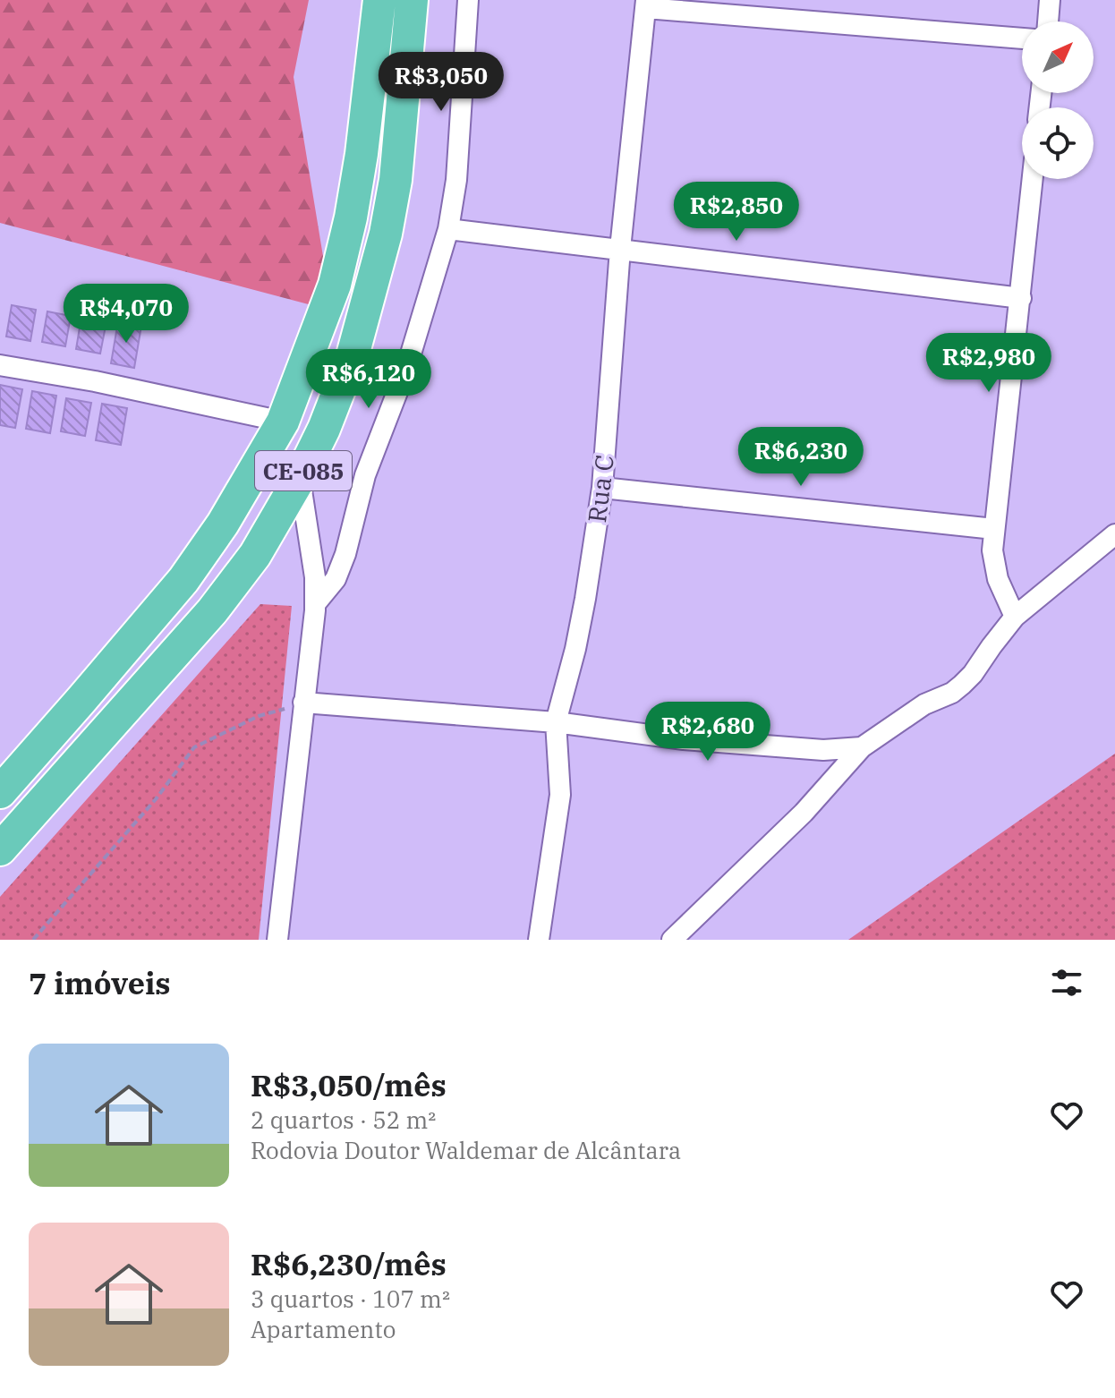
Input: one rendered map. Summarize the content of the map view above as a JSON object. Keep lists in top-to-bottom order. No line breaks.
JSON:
{"streets":{"highway":["CE-085"],"street":["Rua C"]},"north":"top right","page":{"price":["R$3,050","R$2,850","R$4,070","R$2,980","R$6,120","R$6,230","R$2,680"],"heading":"7 imóveis","list":[{"name":"R$3,050/mês","note":"2 quartos · 52 m² · Rodovia Doutor Waldemar de Alcântara"},{"name":"R$6,230/mês","note":"3 quartos · 107 m² · Apartamento"}]}}
